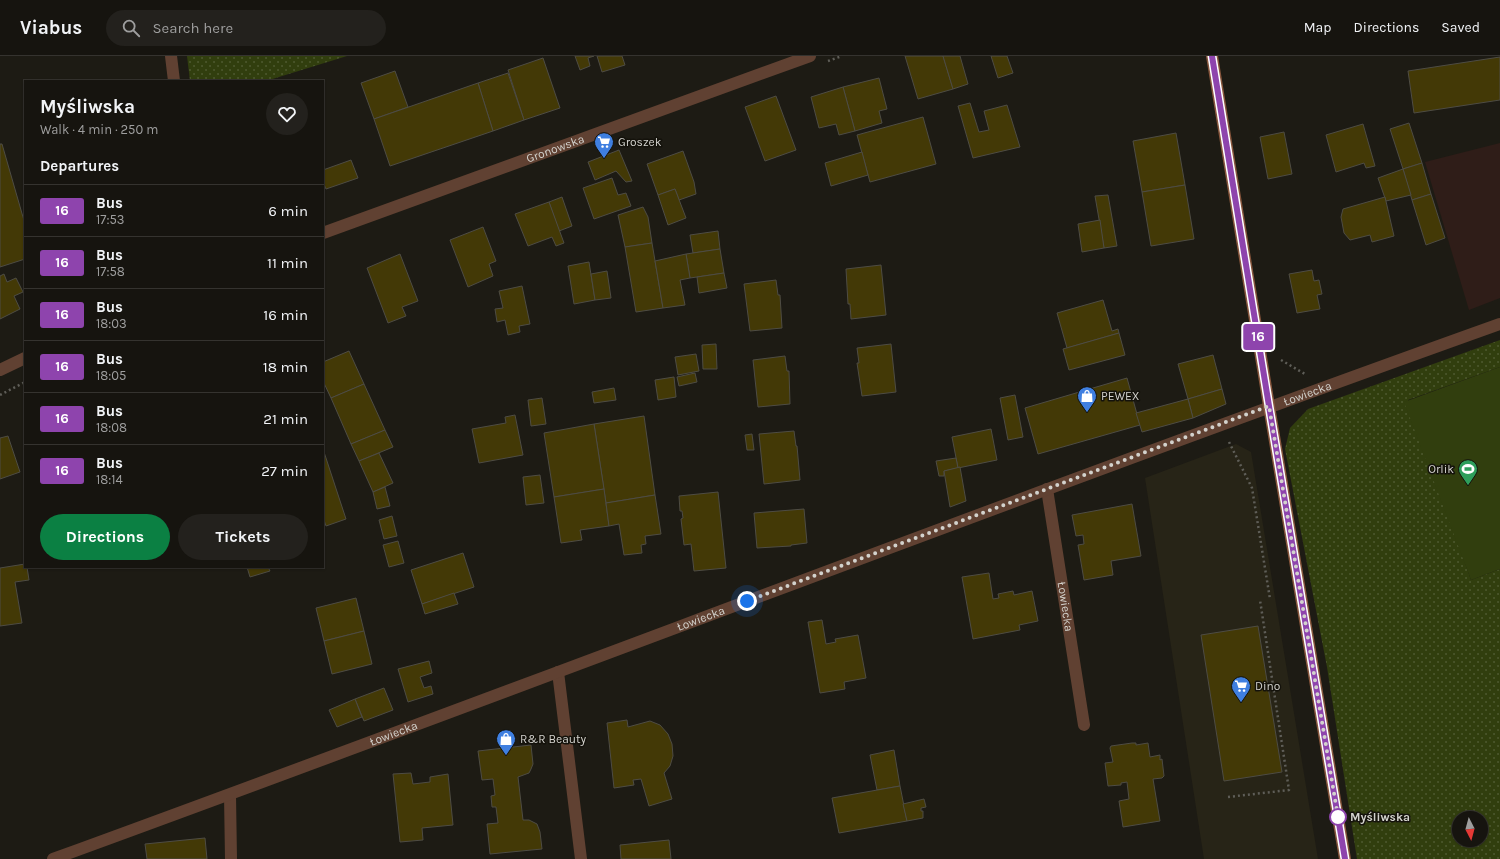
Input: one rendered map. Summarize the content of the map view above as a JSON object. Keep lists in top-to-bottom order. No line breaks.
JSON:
{"streets":{"street":["Gronowska","Łowiecka"]},"places":{"supermarket":["Groszek","Dino"],"shop":["PEWEX","R&R Beauty"],"sports":["Orlik"],"other":["Myśliwska"]},"lines":["bus line 16"],"north":"bottom","page":{"header":"Viabus","search":"Search here","nav":["Map","Directions","Saved"],"on_map":"16","heading":[["Myśliwska","Walk · 4 min · 250 m"],"Departures"],"list":[{"mark":"16","name":"Bus","note":"17:53","value":"6 min"},{"mark":"16","name":"Bus","note":"17:58","value":"11 min"},{"mark":"16","name":"Bus","note":"18:03","value":"16 min"},{"mark":"16","name":"Bus","note":"18:05","value":"18 min"},{"mark":"16","name":"Bus","note":"18:08","value":"21 min"},{"mark":"16","name":"Bus","note":"18:14","value":"27 min"}],"buttons":["Directions","Tickets"]}}
